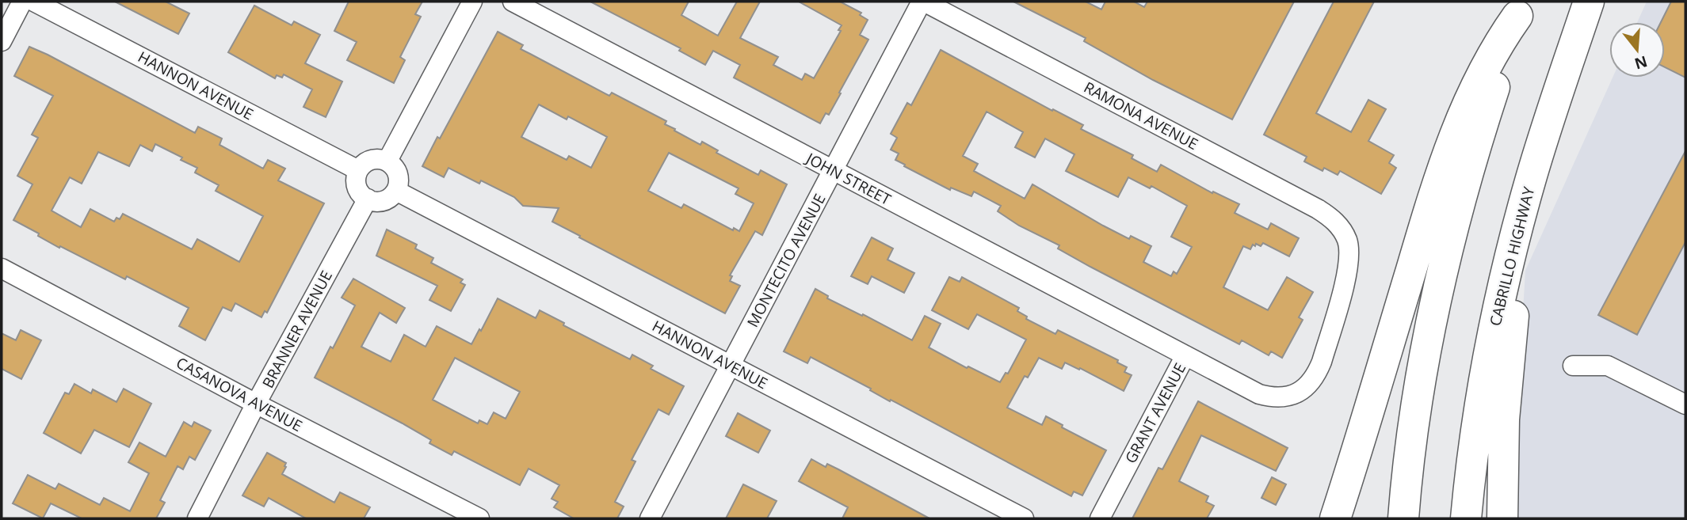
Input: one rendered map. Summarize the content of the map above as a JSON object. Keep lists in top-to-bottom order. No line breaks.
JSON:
{"streets":{"highway":["CABRILLO HIGHWAY"],"street":["HANNON AVENUE","RAMONA AVENUE","JOHN STREET","MONTECITO AVENUE","BRANNER AVENUE","CASANOVA AVENUE","GRANT AVENUE"]},"crossings":[["HANNON AVENUE","MONTECITO AVENUE"],["HANNON AVENUE","BRANNER AVENUE"],["RAMONA AVENUE","MONTECITO AVENUE"],["RAMONA AVENUE","GRANT AVENUE"],["JOHN STREET","MONTECITO AVENUE"],["JOHN STREET","GRANT AVENUE"],["BRANNER AVENUE","CASANOVA AVENUE"]],"north":"bottom"}
